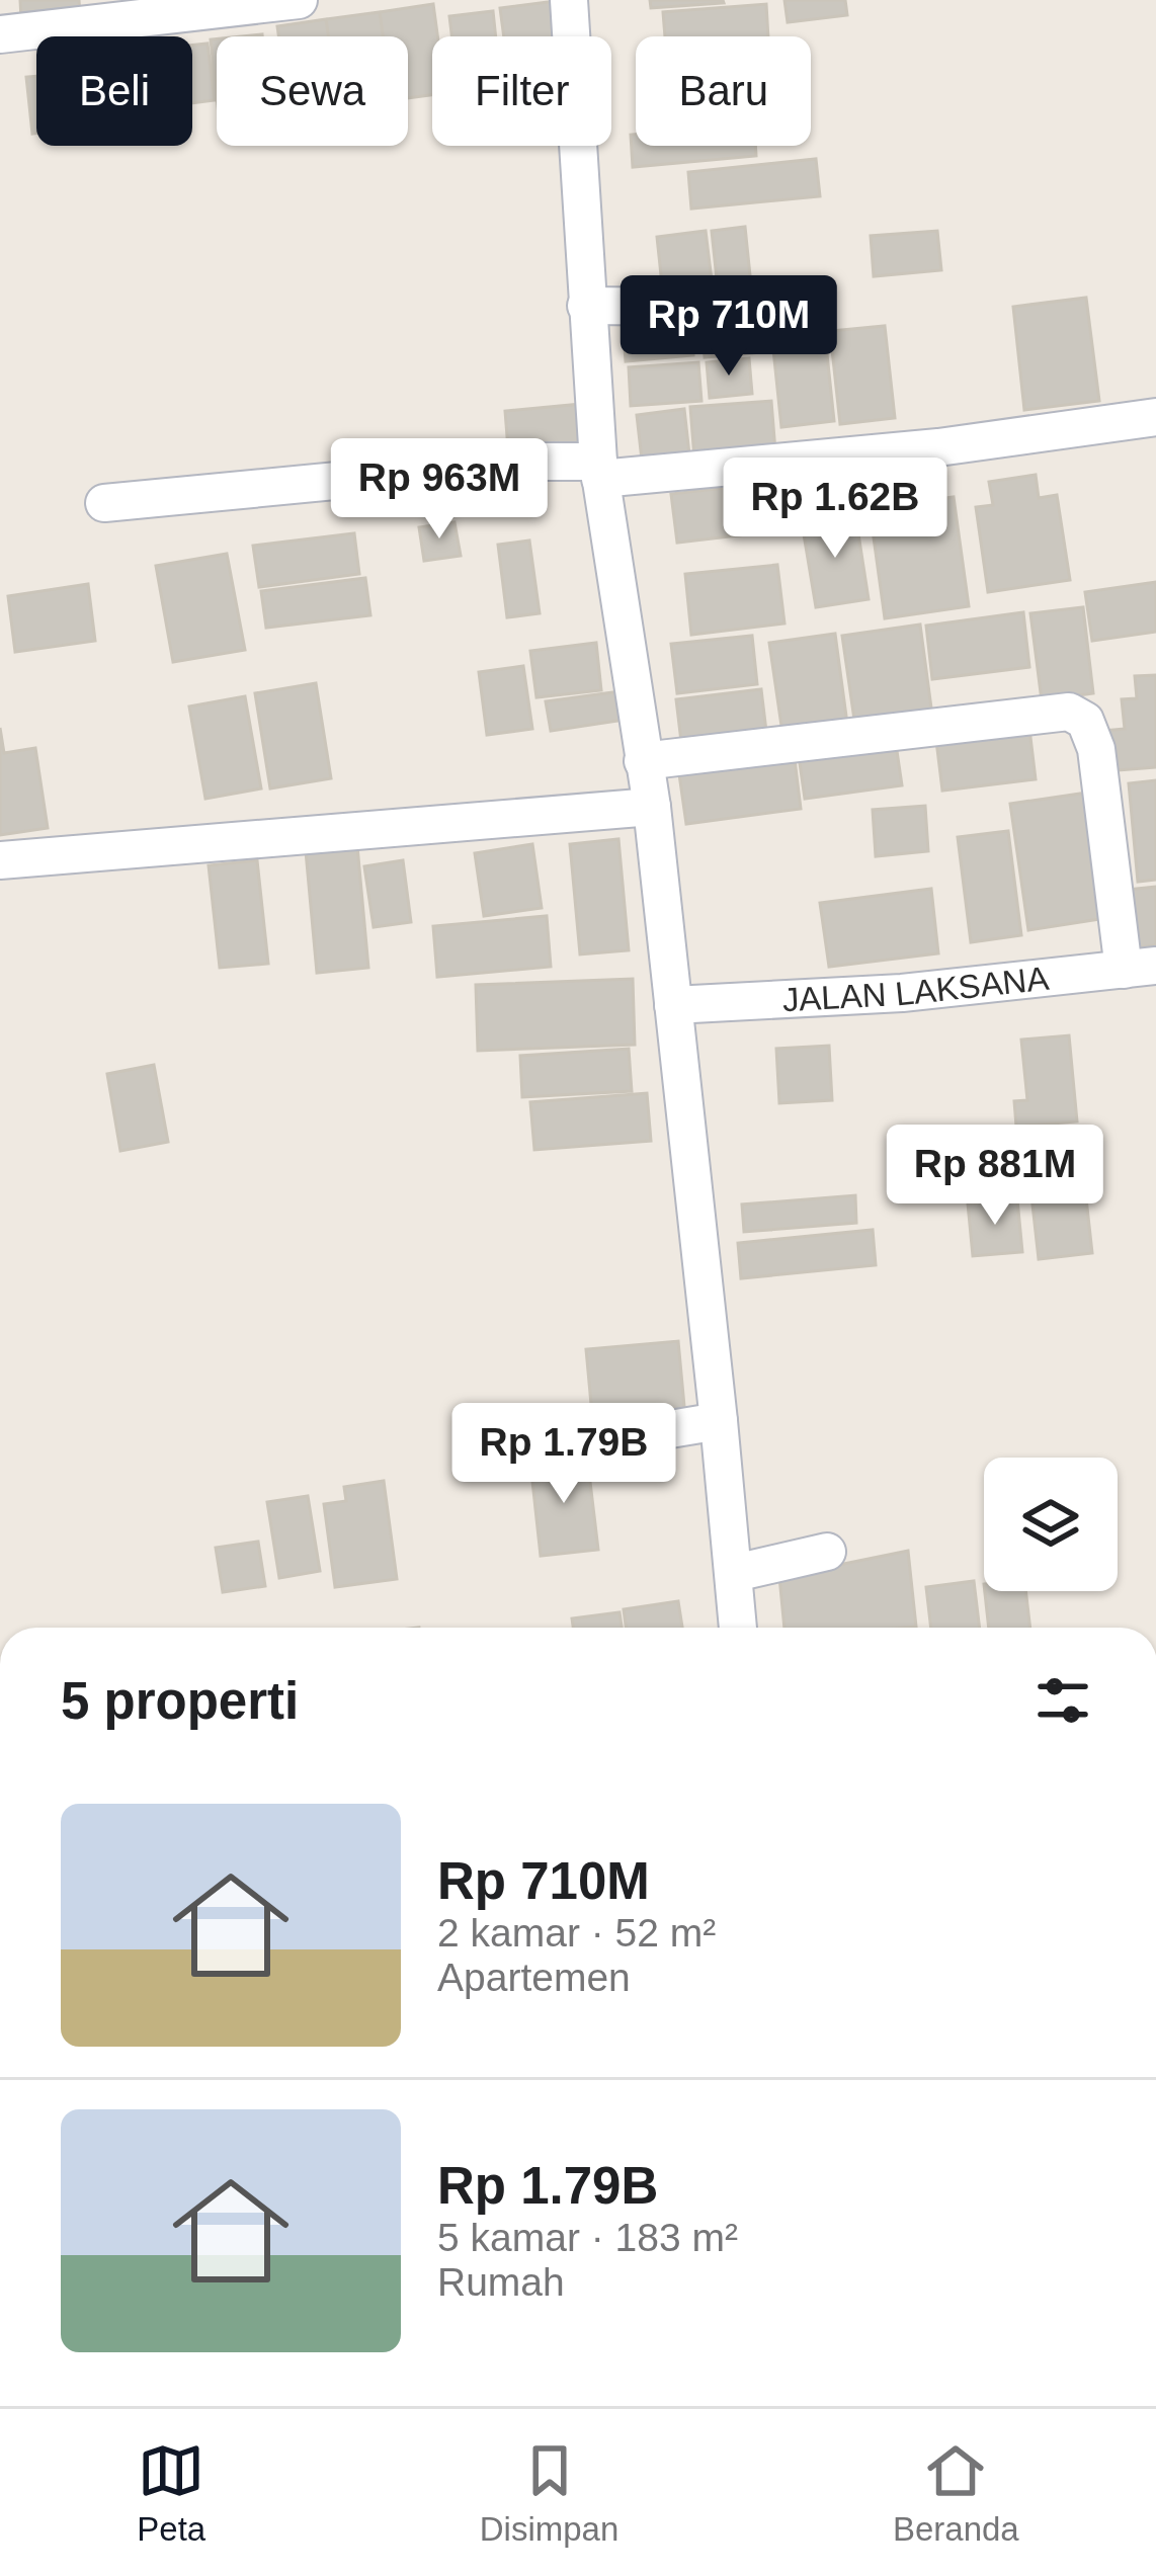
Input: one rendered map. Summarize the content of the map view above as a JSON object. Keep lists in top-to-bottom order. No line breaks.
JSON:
{"streets":{"street":["JALAN LAKSANA"]},"page":{"chip":["Beli","Sewa","Filter","Baru"],"price":["Rp 710M","Rp 963M","Rp 1.62B","Rp 881M","Rp 1.79B"],"heading":"5 properti","list":[{"name":"Rp 710M","note":"2 kamar · 52 m² · Apartemen"},{"name":"Rp 1.79B","note":"5 kamar · 183 m² · Rumah"}],"tabs":["Peta","Disimpan","Beranda"]}}
